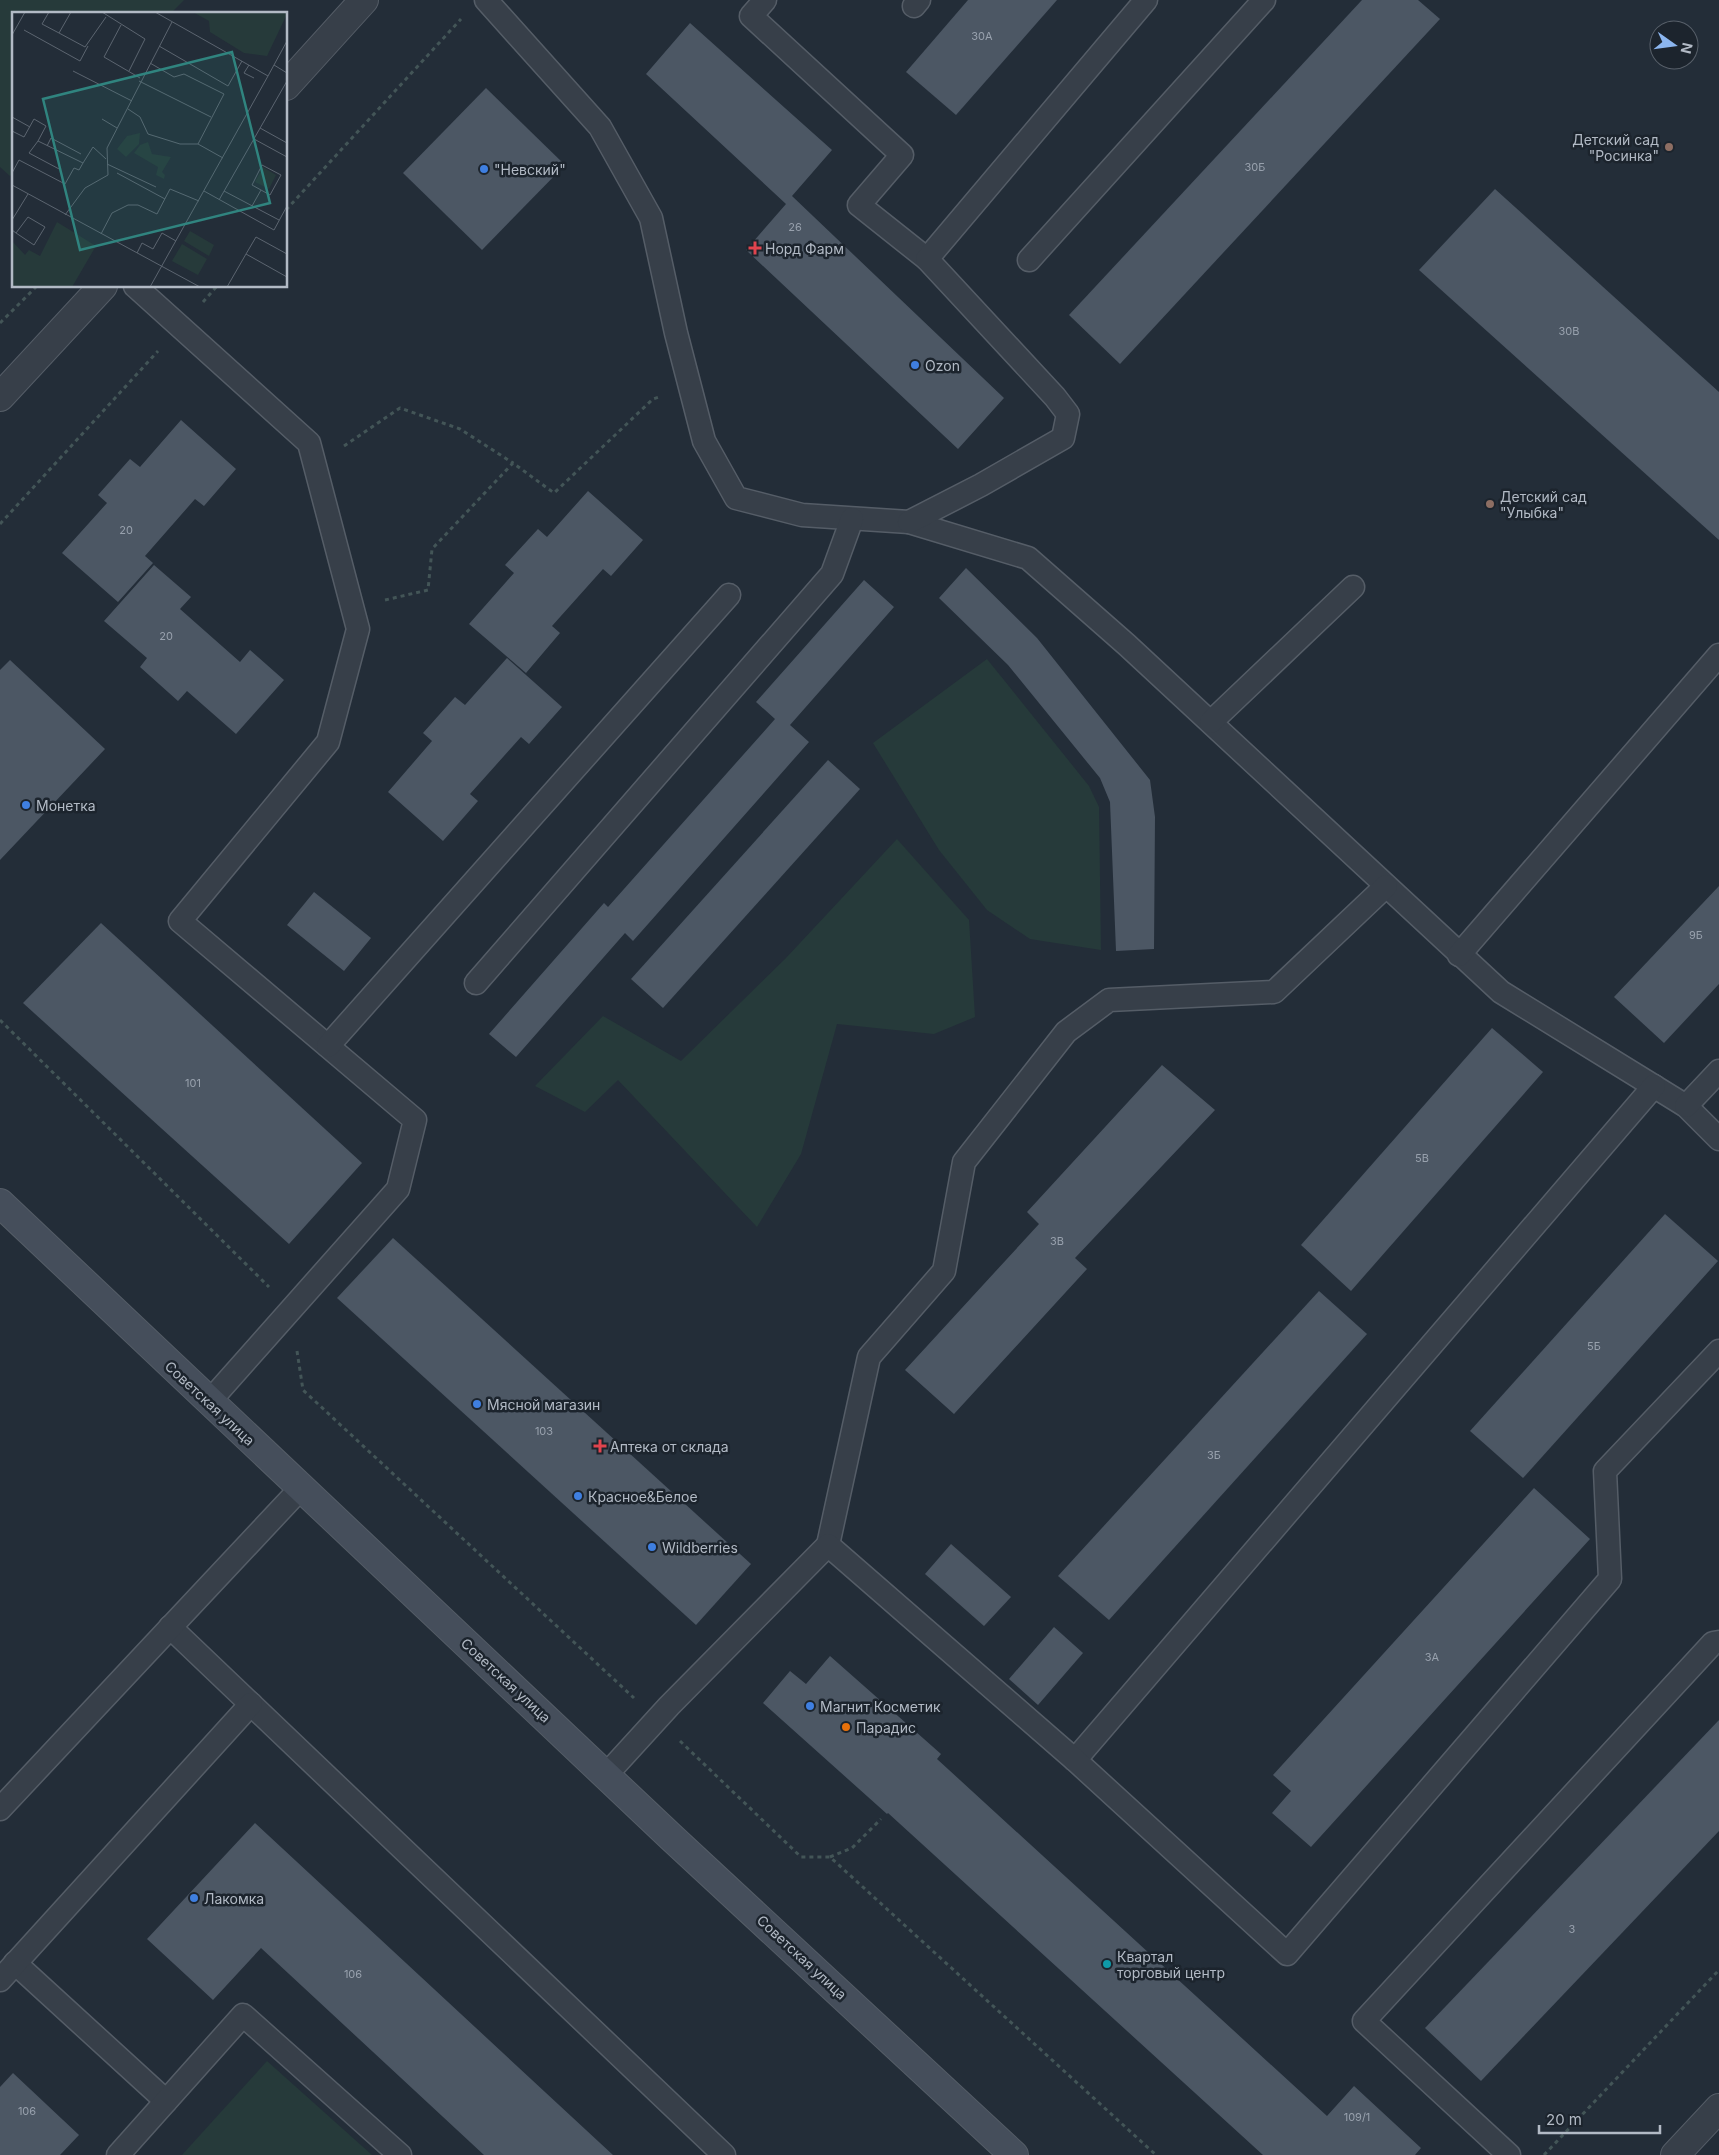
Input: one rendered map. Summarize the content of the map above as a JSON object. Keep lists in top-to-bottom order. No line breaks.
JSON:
{"streets":{"main road":["Советская улица"]},"places":{"other":["Детский сад \"Росинка\"","\"Невский\"","Ozon","Детский сад \"Улыбка\"","Монетка","Мясной магазин","Красное&Белое","Wildberries","Магнит Косметик","Парадис","Лакомка","Квартал торговый центр"],"health":["Норд Фарм","Аптека от склада"]},"house_numbers":["30А","30Б","26","30В","20","20","9Б","101","5В","3В","5Б","103","3Б","3А","3","106","106","109/1"],"scale_bar":"20 m","north":"right"}
